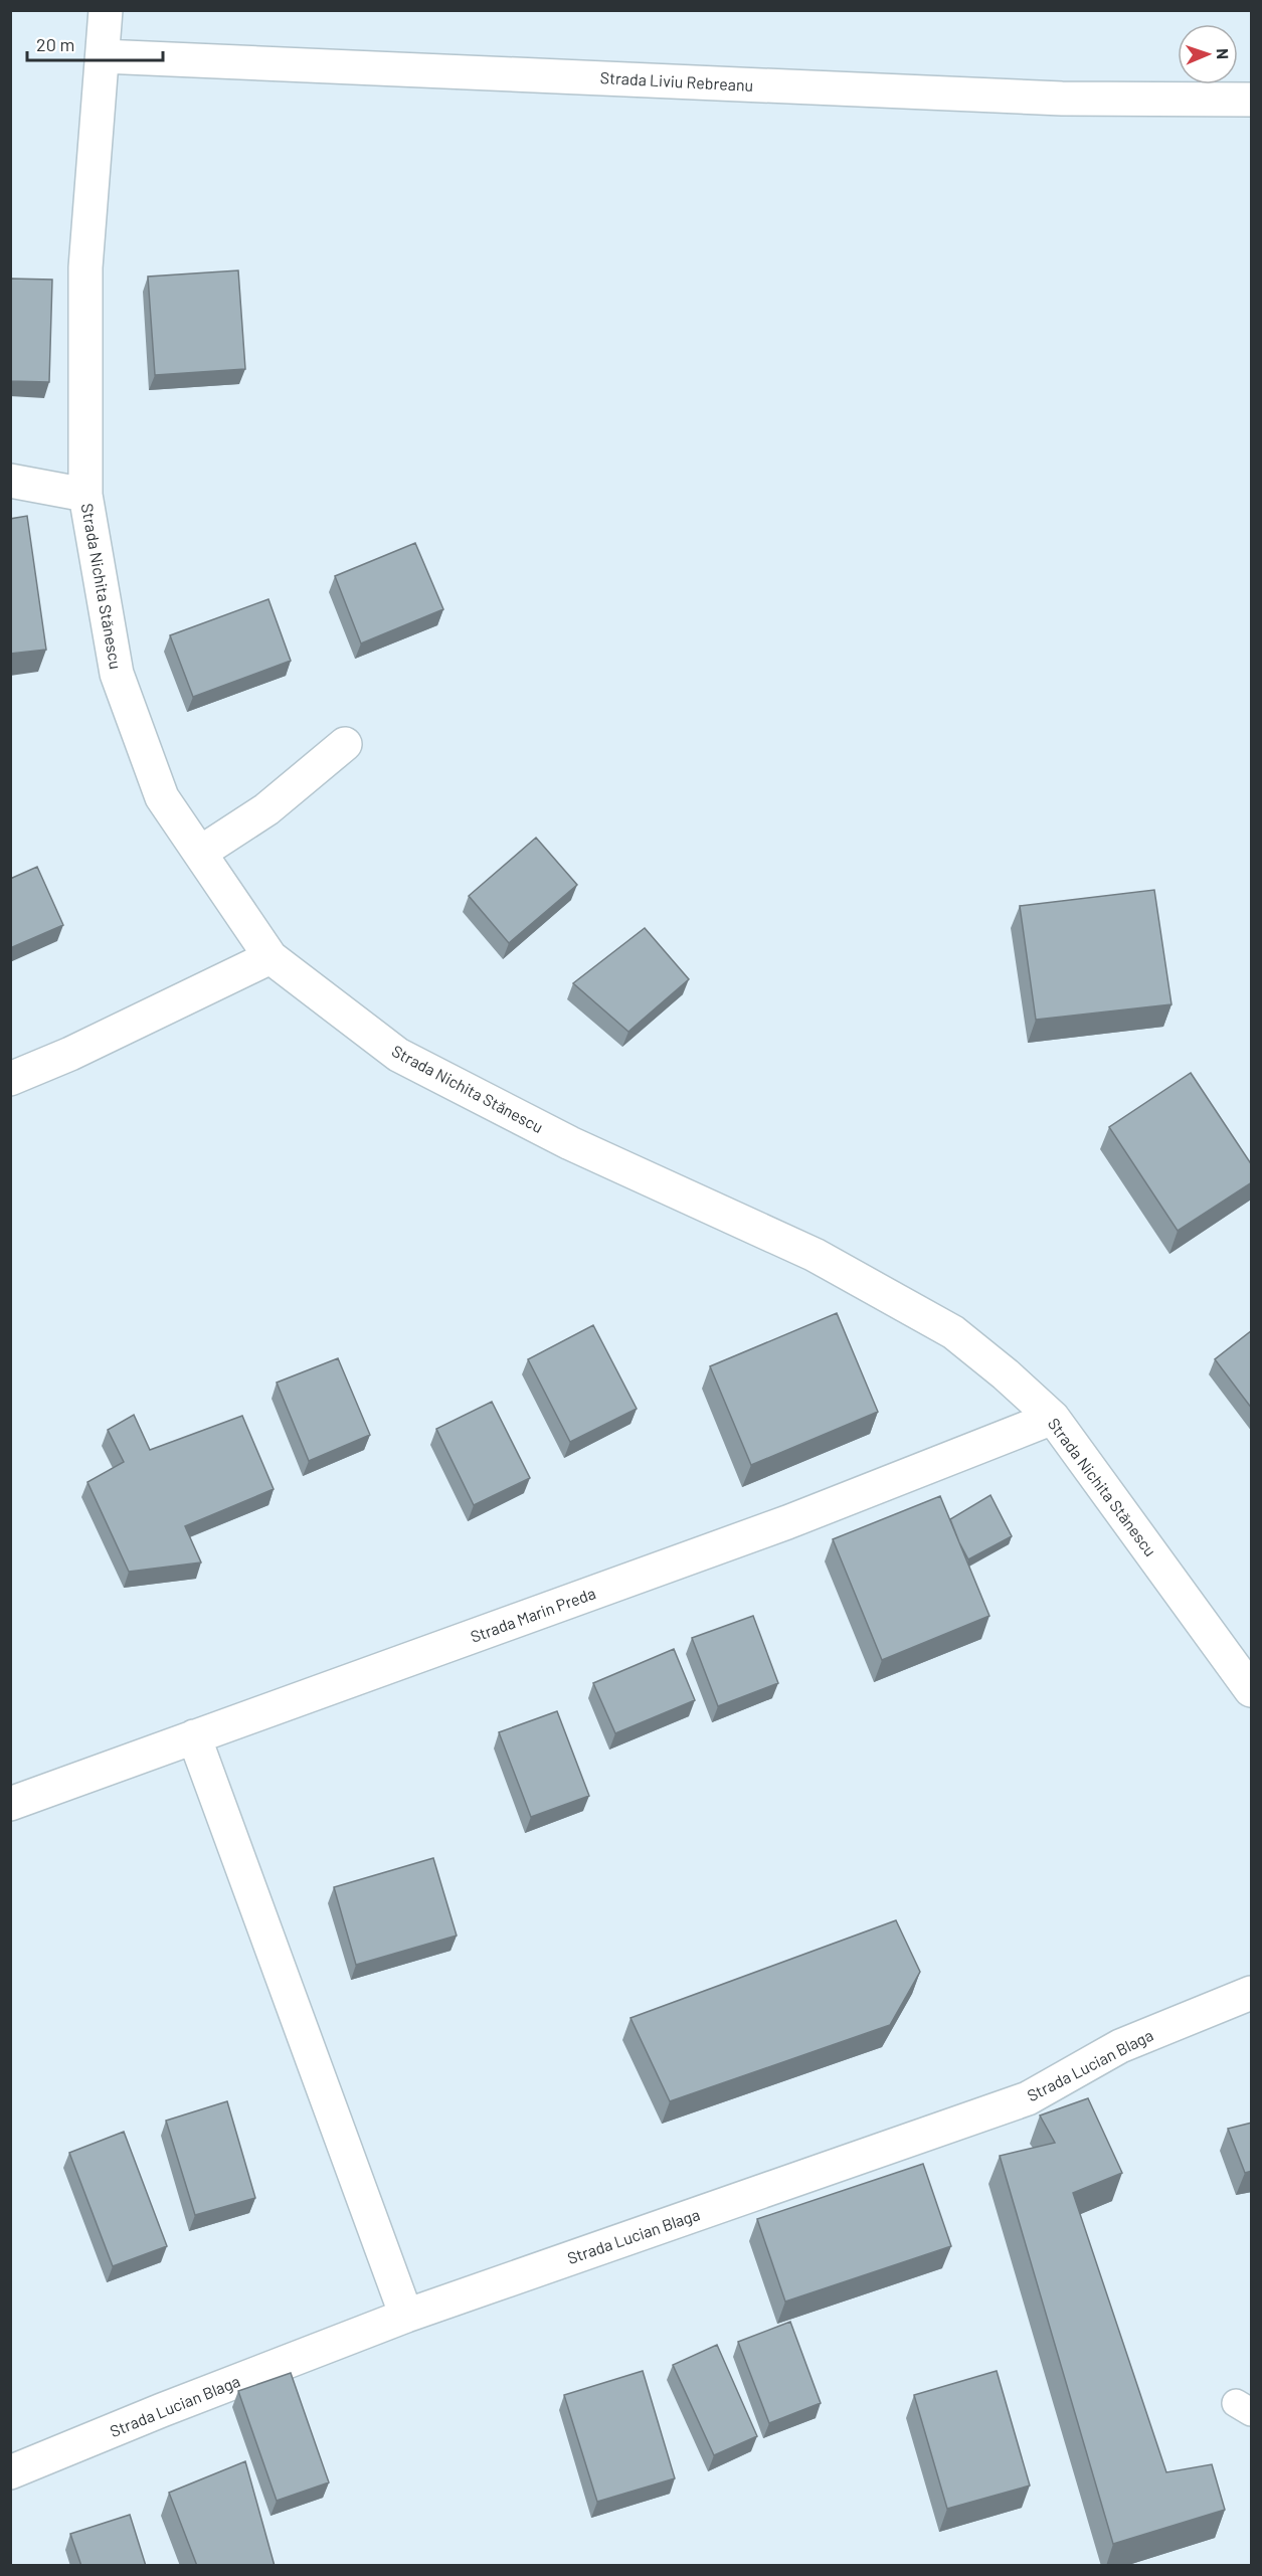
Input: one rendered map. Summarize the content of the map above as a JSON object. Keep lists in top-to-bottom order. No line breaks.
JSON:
{"streets":{"street":["Strada Liviu Rebreanu","Strada Nichita Stănescu","Strada Marin Preda","Strada Lucian Blaga"]},"crossings":[["Strada Liviu Rebreanu","Strada Nichita Stănescu"],["Strada Nichita Stănescu","Strada Marin Preda"]],"scale_bar":"20 m","north":"right"}
